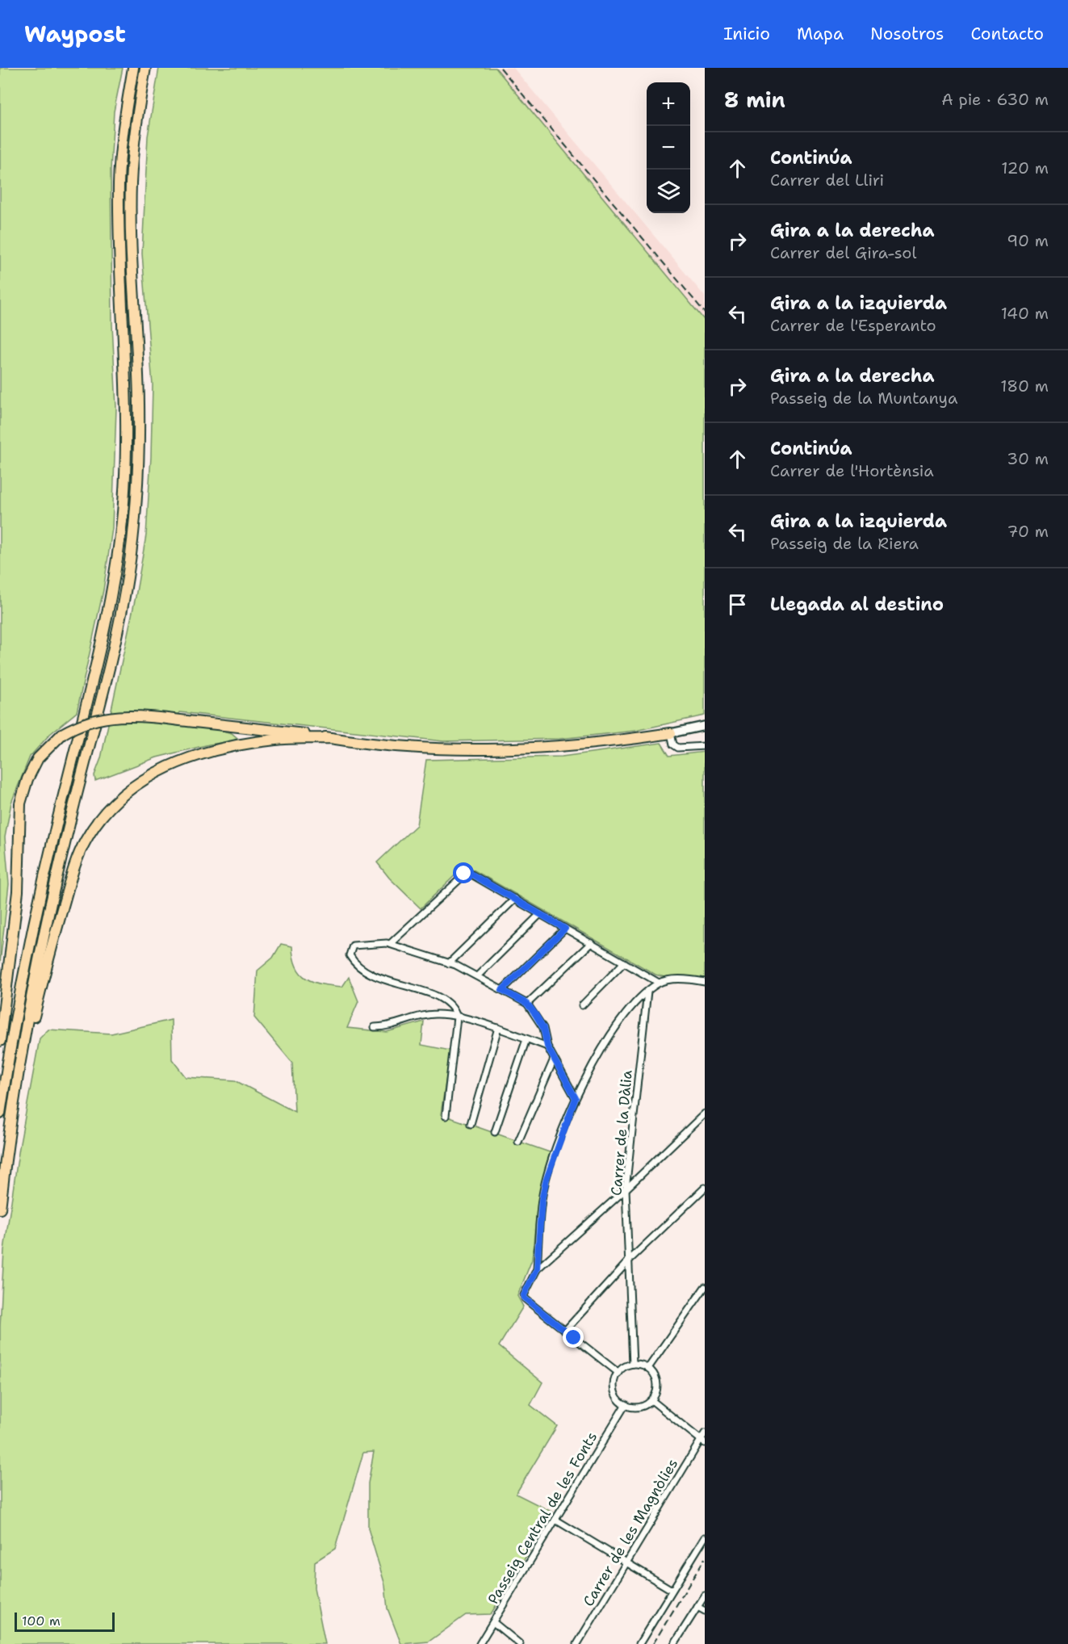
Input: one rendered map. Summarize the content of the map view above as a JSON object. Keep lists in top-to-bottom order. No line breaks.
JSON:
{"streets":{"street":["Carrer de la Dàlia","Passeig Central de les Fonts","Carrer de les Magnòlies"]},"crossings":[["Carrer de la Dàlia","Passeig Central de les Fonts"]],"scale_bar":"100 m","page":{"header":"Waypost","nav":["Inicio","Mapa","Nosotros","Contacto"],"heading":["8 min","A pie · 630 m"],"map_buttons":["+","−"],"list":[["Continúa","Carrer del Lliri","120 m"],["Gira a la derecha","Carrer del Gira-sol","90 m"],["Gira a la izquierda","Carrer de l'Esperanto","140 m"],["Gira a la derecha","Passeig de la Muntanya","180 m"],["Continúa","Carrer de l'Hortènsia","30 m"],["Gira a la izquierda","Passeig de la Riera","70 m"],"Llegada al destino"],"scale":"100 m"}}
